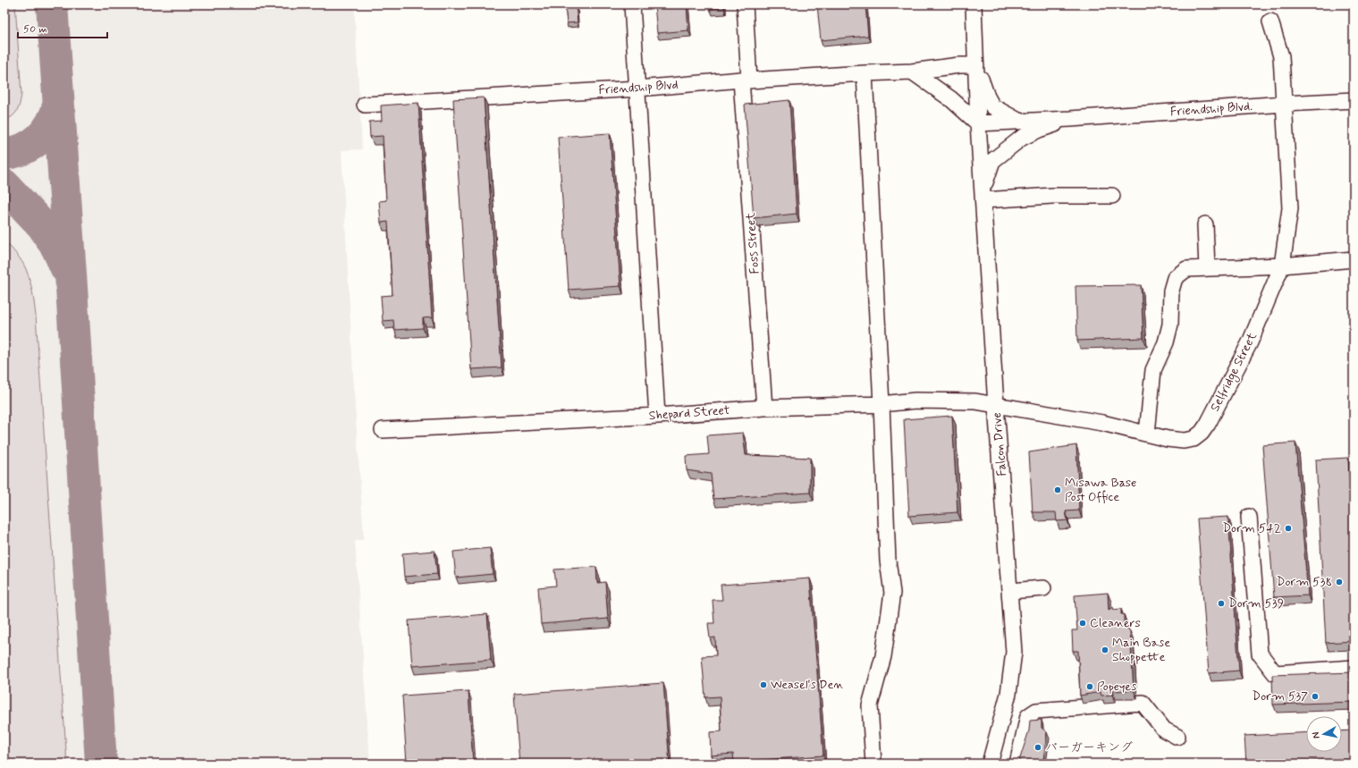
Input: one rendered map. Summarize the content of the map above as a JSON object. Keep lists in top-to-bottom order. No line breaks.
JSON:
{"streets":{"street":["Friendship Blvd","Friendship Blvd.","Foss Street","Selfridge Street","Shepard Street","Falcon Drive"]},"crossings":[["Friendship Blvd","Friendship Blvd."],["Friendship Blvd","Foss Street"],["Friendship Blvd","Falcon Drive"],["Friendship Blvd.","Selfridge Street"],["Friendship Blvd.","Falcon Drive"],["Foss Street","Shepard Street"],["Selfridge Street","Shepard Street"],["Selfridge Street","Falcon Drive"],["Shepard Street","Falcon Drive"]],"places":["Misawa Base Post Office","Dorm 542","Dorm 538","Dorm 539","Cleaners","Main Base Shoppette","Weasel's Den","Popeyes","Dorm 537","バーガーキング"],"scale_bar":"50 m","north":"left"}
